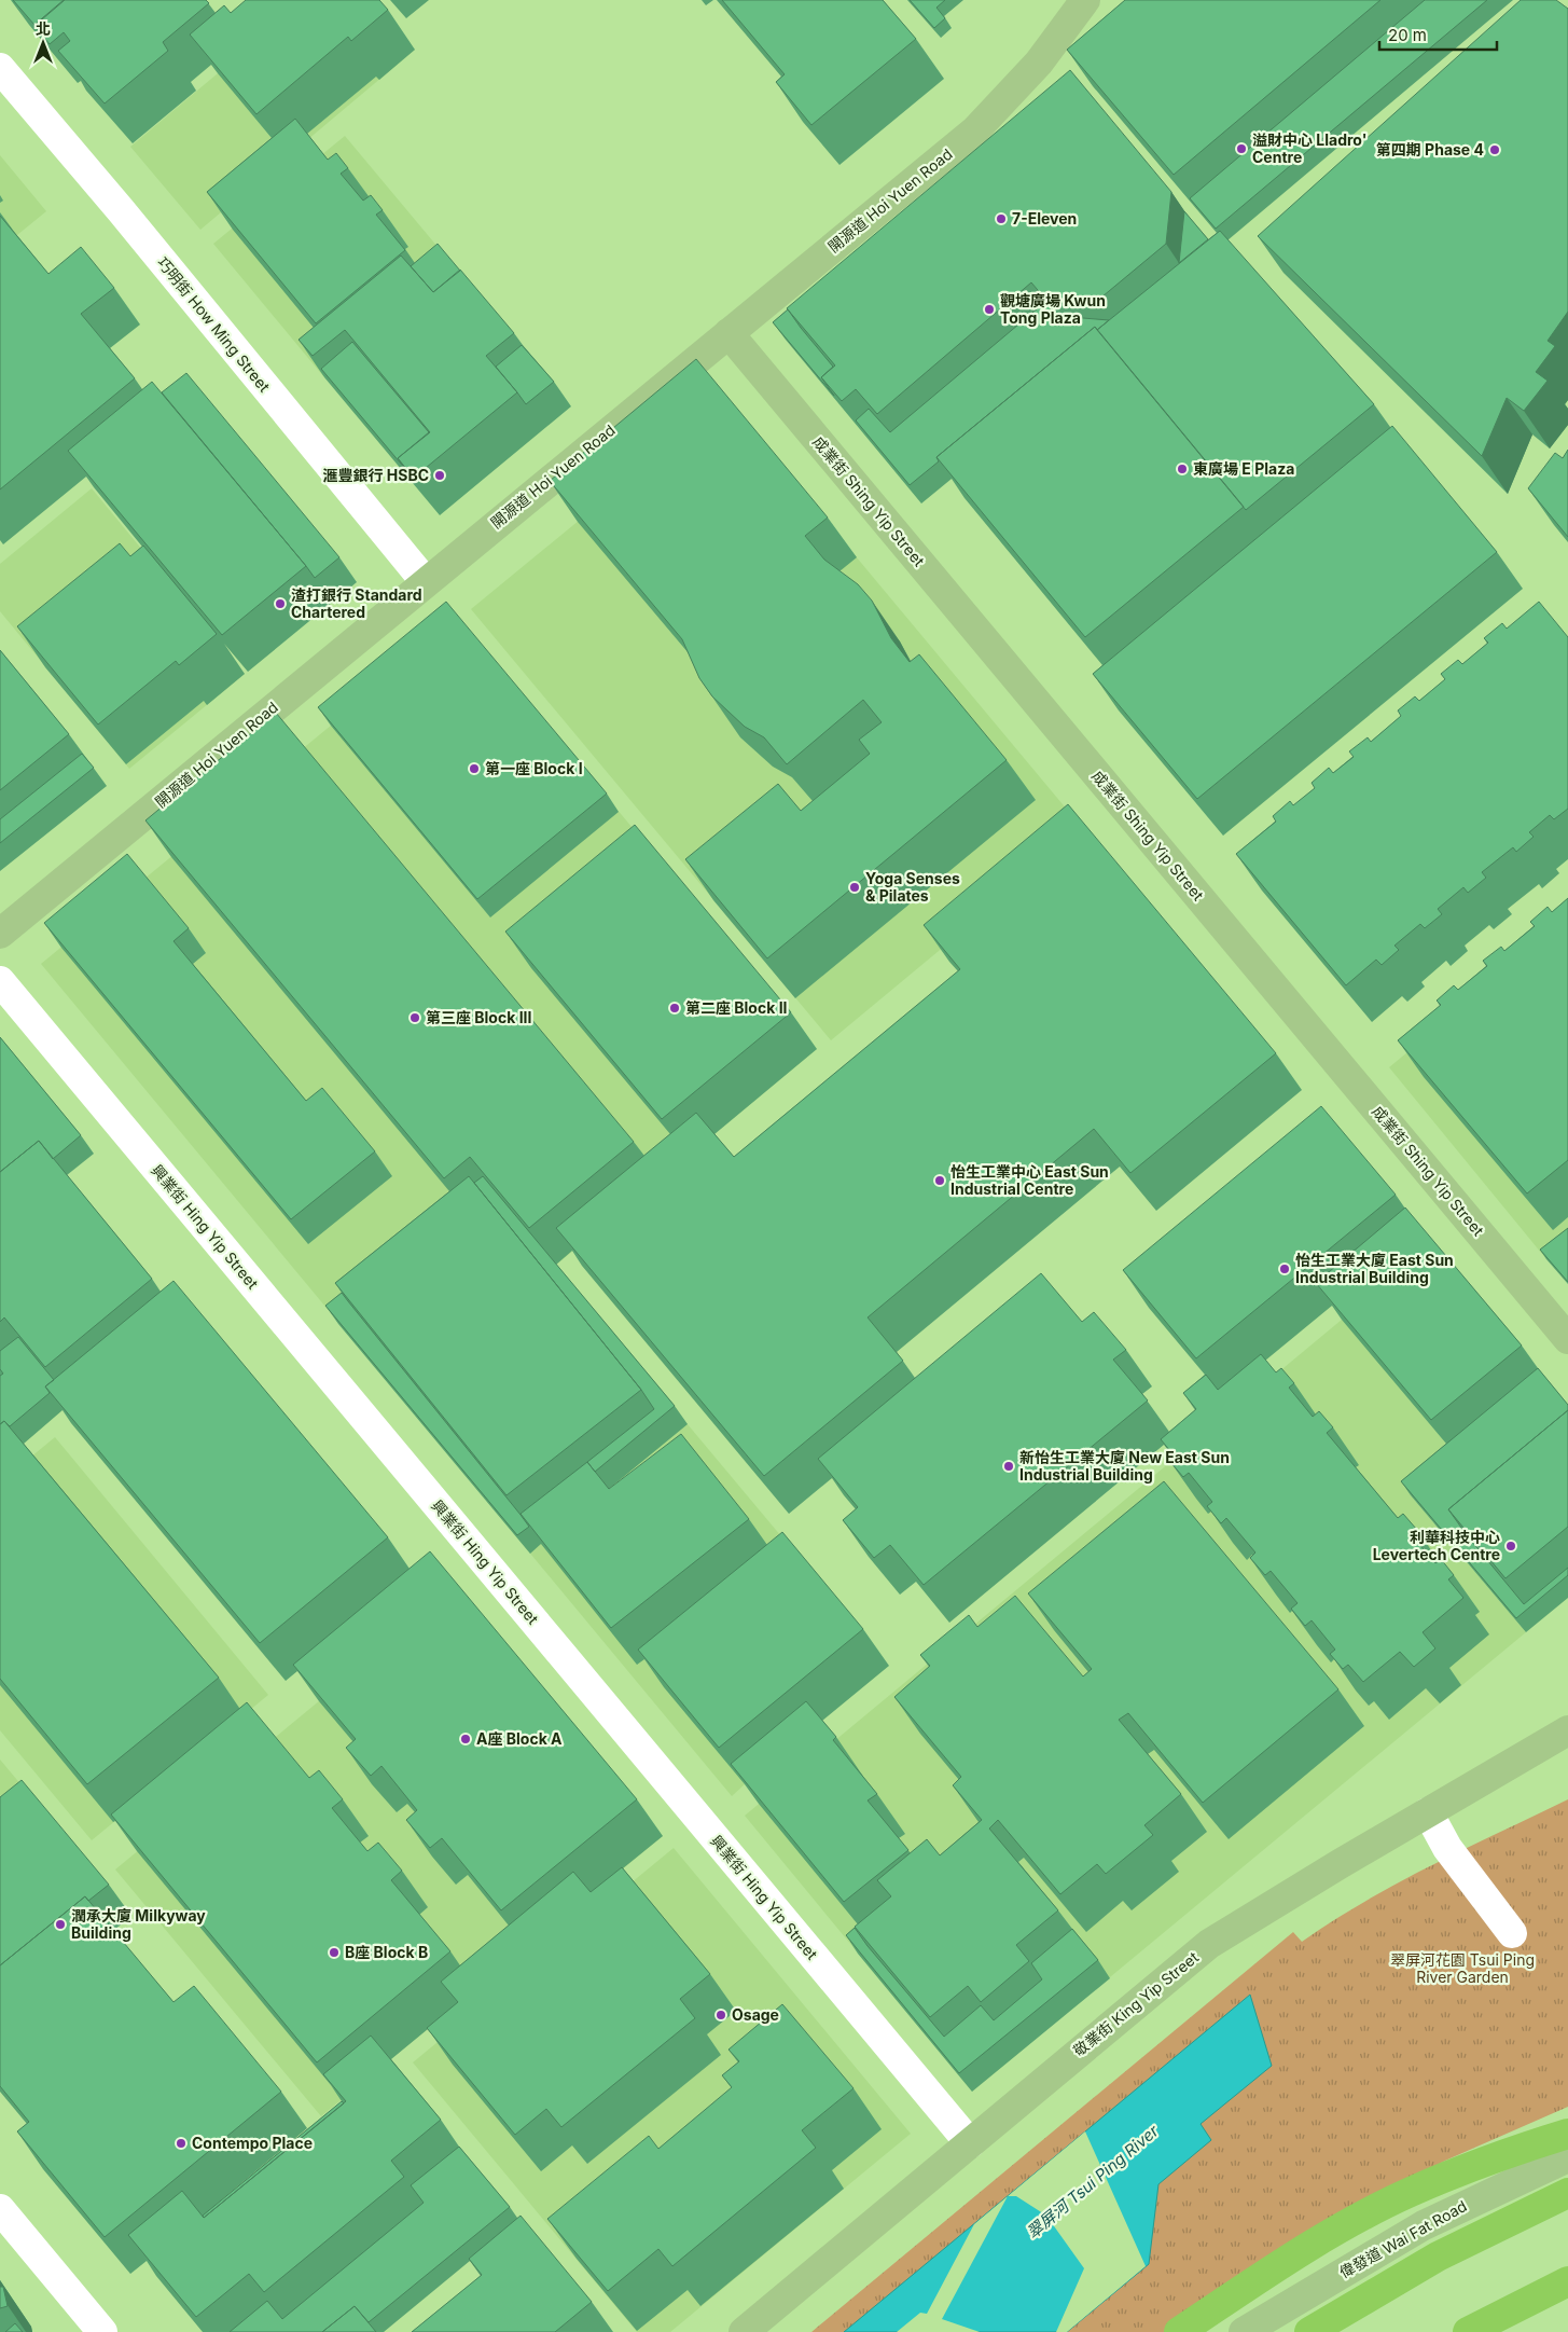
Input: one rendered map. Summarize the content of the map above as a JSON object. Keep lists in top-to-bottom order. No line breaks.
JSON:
{"streets":{"main road":["開源道 Hoi Yuen Road","成業街 Shing Yip Street","敬業街 King Yip Street","偉發道 Wai Fat Road"],"street":["巧明街 How Ming Street","興業街 Hing Yip Street"]},"crossings":[["開源道 Hoi Yuen Road","巧明街 How Ming Street"],["開源道 Hoi Yuen Road","成業街 Shing Yip Street"],["興業街 Hing Yip Street","敬業街 King Yip Street"]],"water":["翠屏河 Tsui Ping River"],"parks":["翠屏河花園 Tsui Ping River Garden"],"places":["溢財中心 Lladro' Centre","第四期 Phase 4","7-Eleven","觀塘廣場 Kwun Tong Plaza","東廣場 E Plaza","滙豐銀行 HSBC","渣打銀行 Standard Chartered","第一座 Block I","Yoga Senses & Pilates","第二座 Block II","第三座 Block III","怡生工業中心 East Sun Industrial Centre","怡生工業大廈 East Sun Industrial Building","新怡生工業大廈 New East Sun Industrial Building","利華科技中心 Levertech Centre","A座 Block A","潤承大廈 Milkyway Building","B座 Block B","Osage","Contempo Place"],"scale_bar":"20 m","north":"top"}
